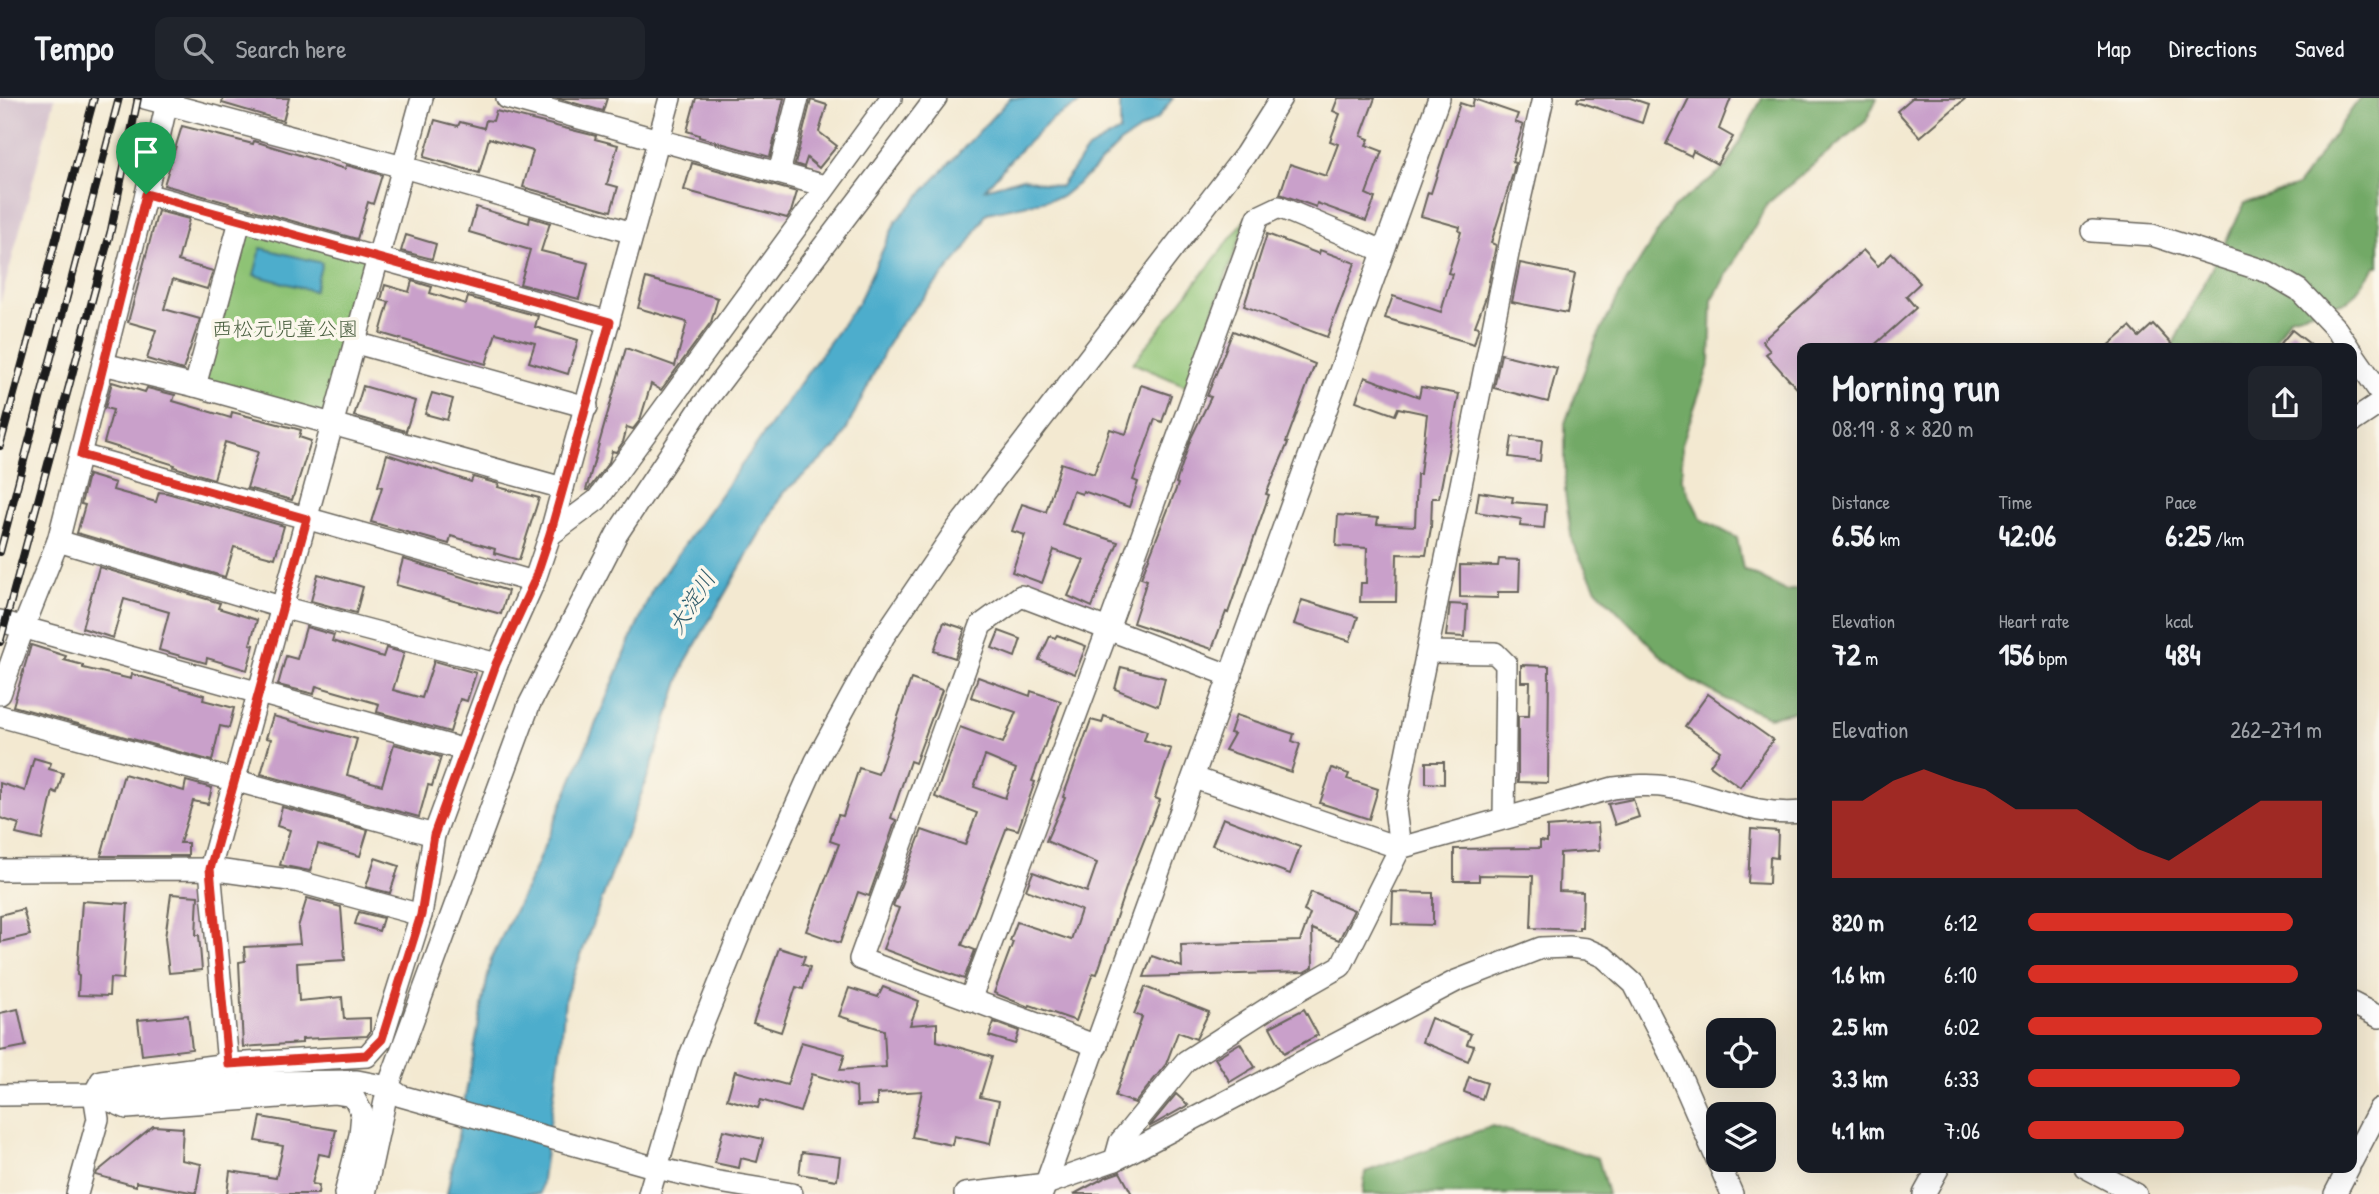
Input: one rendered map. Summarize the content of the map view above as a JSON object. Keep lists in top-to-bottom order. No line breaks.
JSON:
{"water":["大淀川"],"parks":["西松元児童公園"],"page":{"header":"Tempo","search":"Search here","nav":["Map","Directions","Saved"],"heading":["Morning run","08:19 · 8 × 820 m"],"stats":[["Distance","6.56 km"],["Time","42:06"],["Pace","6:25 /km"],["Elevation","72 m"],["Heart rate","156 bpm"],["kcal","484"]],"chart":["Elevation","262–271 m"],"list":[{"name":"820 m","note":"6:12"},{"name":"1.6 km","note":"6:10"},{"name":"2.5 km","note":"6:02"},{"name":"3.3 km","note":"6:33"},{"name":"4.1 km","note":"7:06"}]}}
